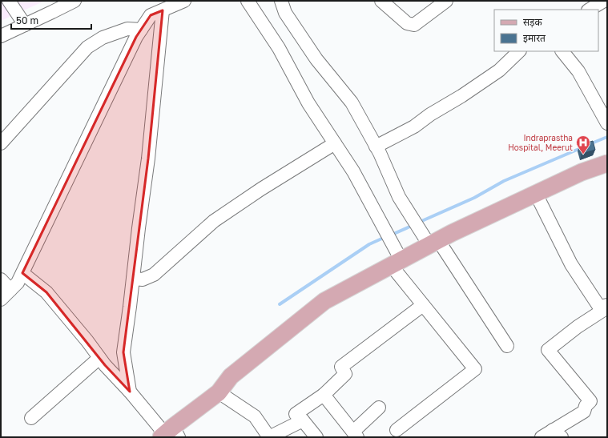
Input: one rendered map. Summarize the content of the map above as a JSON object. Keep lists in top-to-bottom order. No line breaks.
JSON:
{"places":{"hospital":["Indraprastha Hospital, Meerut"]},"legend":["सड़क","इमारत"],"scale_bar":"50 m"}
